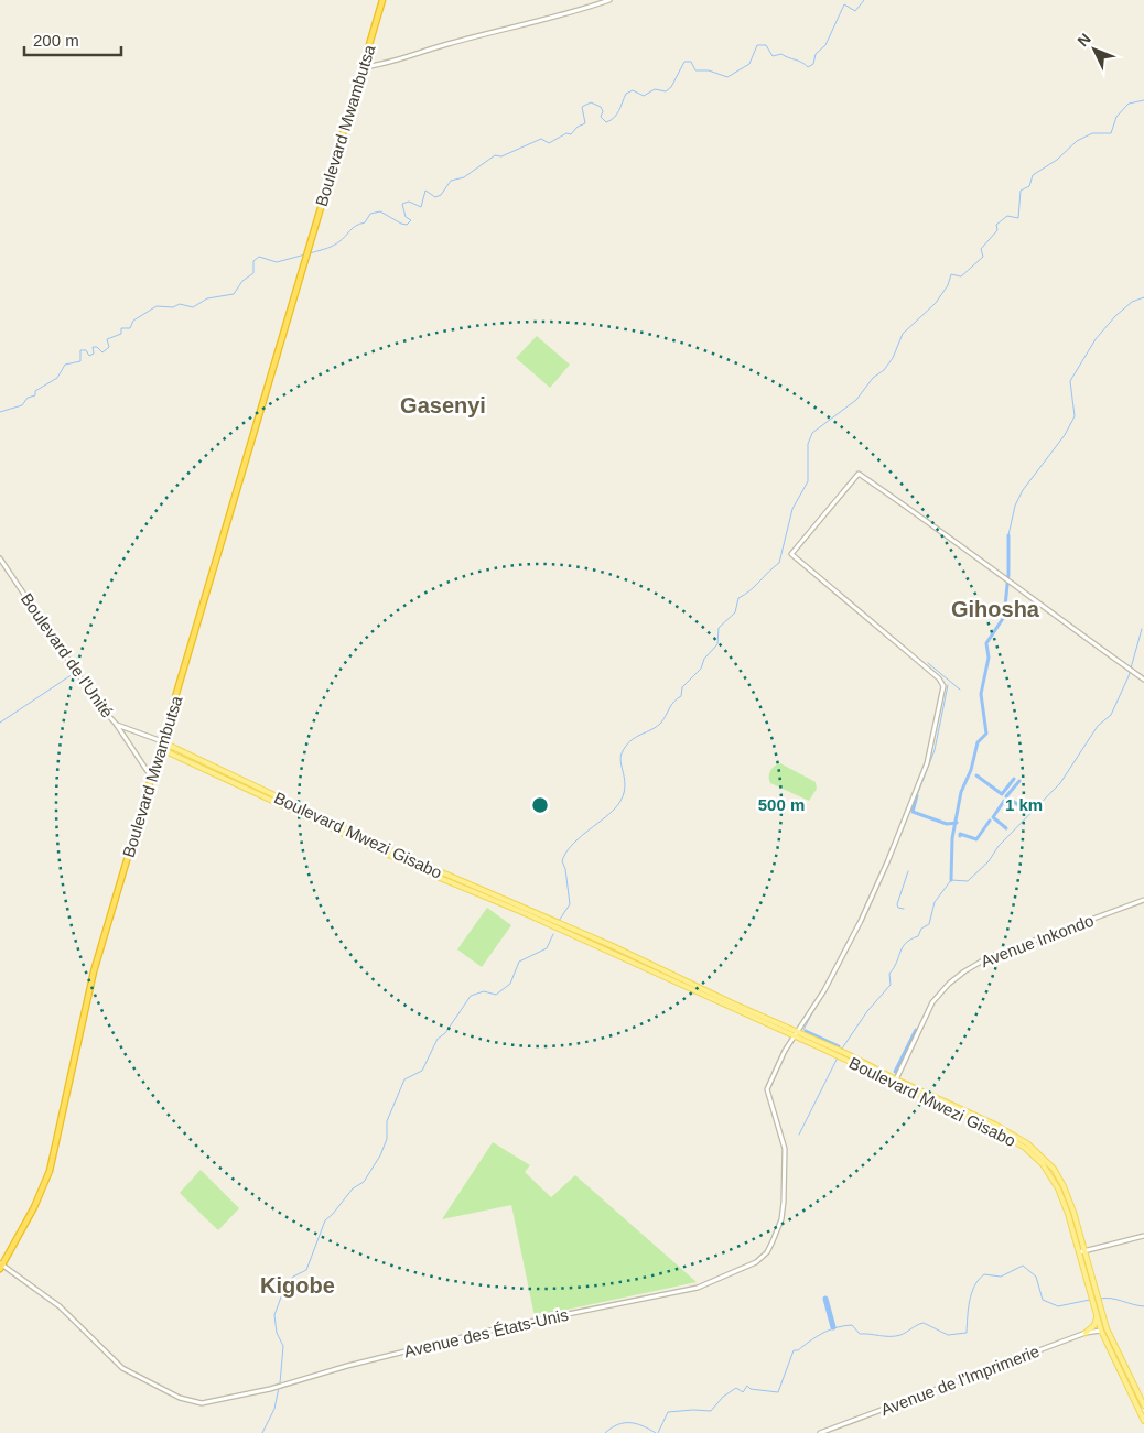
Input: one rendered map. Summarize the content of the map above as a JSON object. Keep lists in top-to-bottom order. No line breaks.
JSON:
{"streets":{"highway":["Boulevard Mwambutsa"],"main road":["Boulevard Mwezi Gisabo"],"street":["Boulevard de l'Unité","Avenue Inkondo","Avenue des États-Unis","Avenue de l'Imprimerie"]},"crossings":[["Boulevard Mwambutsa","Boulevard de l'Unité"],["Boulevard Mwambutsa","Boulevard Mwezi Gisabo"],["Boulevard Mwambutsa","Avenue des États-Unis"],["Boulevard de l'Unité","Boulevard Mwezi Gisabo"],["Boulevard Mwezi Gisabo","Avenue Inkondo"],["Boulevard Mwezi Gisabo","Avenue des États-Unis"],["Boulevard Mwezi Gisabo","Avenue de l'Imprimerie"]],"districts":["Gasenyi","Gihosha","Kigobe"],"scale_bar":"200 m","north":"top left","rings":["500 m","1 km"]}
